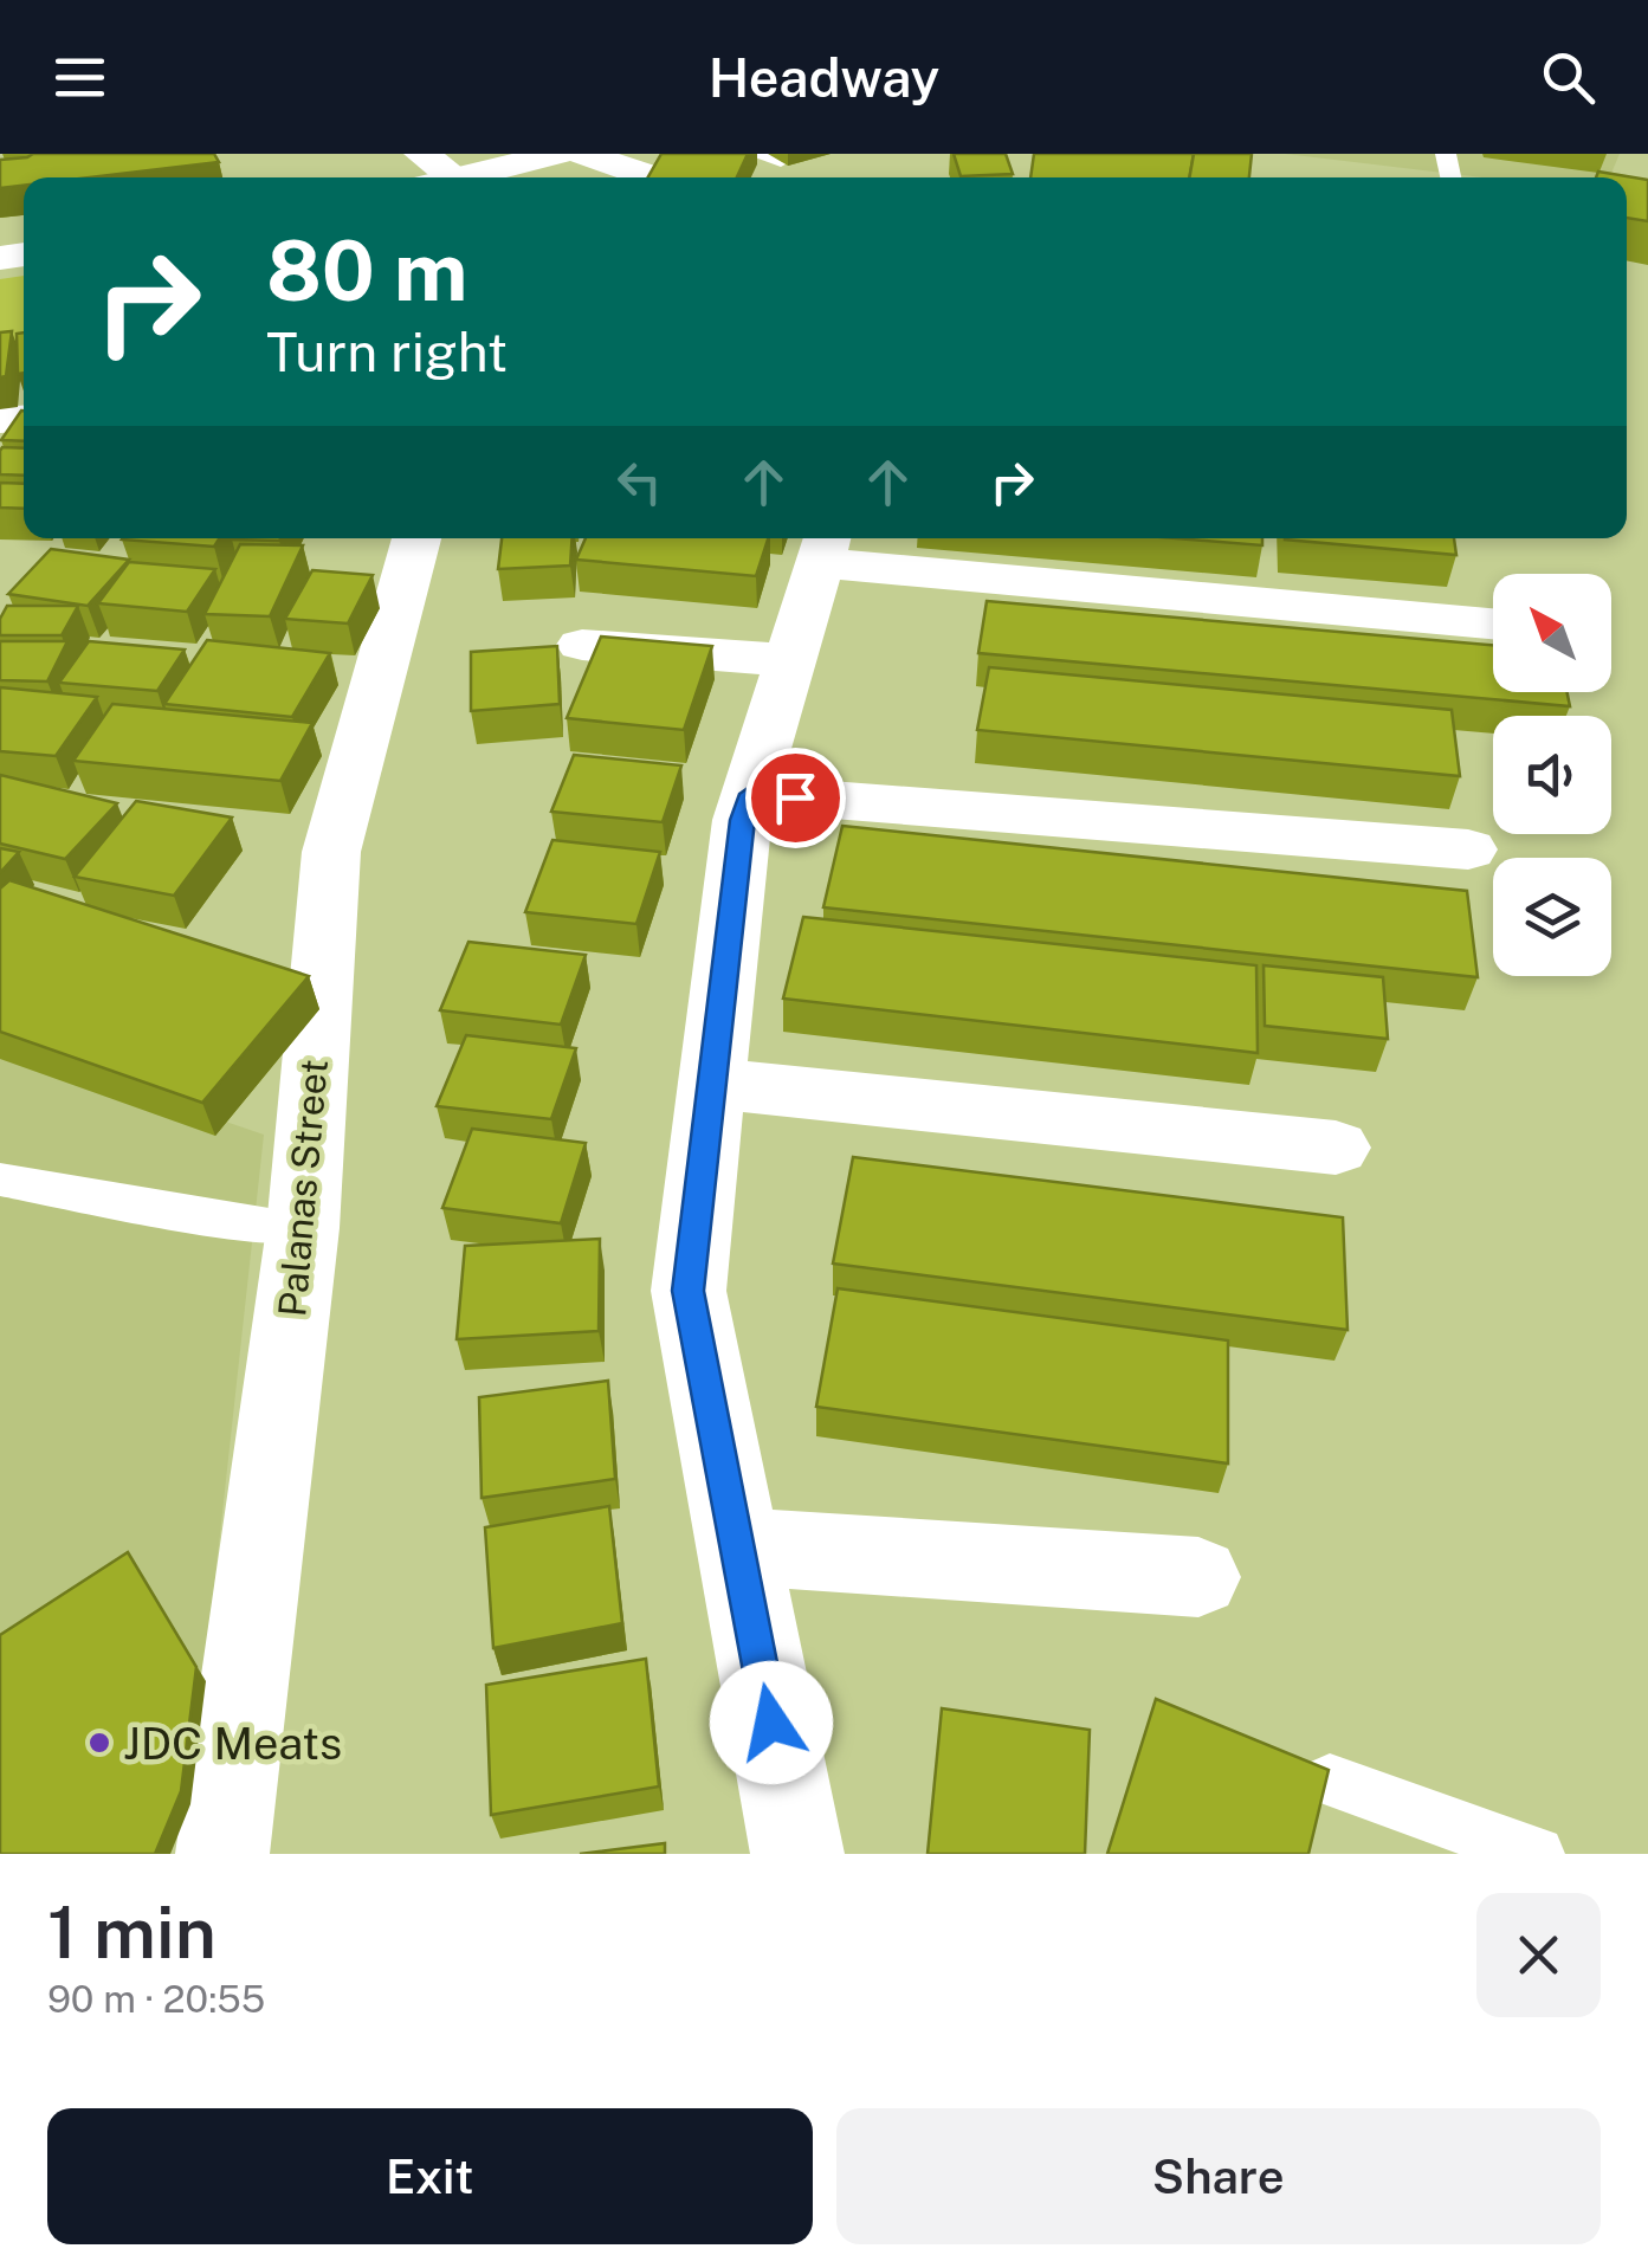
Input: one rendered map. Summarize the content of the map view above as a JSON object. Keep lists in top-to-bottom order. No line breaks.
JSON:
{"streets":{"street":["Palanas Street"]},"places":["JDC Meats"],"north":"top left","page":{"header":"Headway","turn":["80 m","Turn right"],"heading":["1 min","90 m · 20:55"],"buttons":["Exit","Share"]}}
